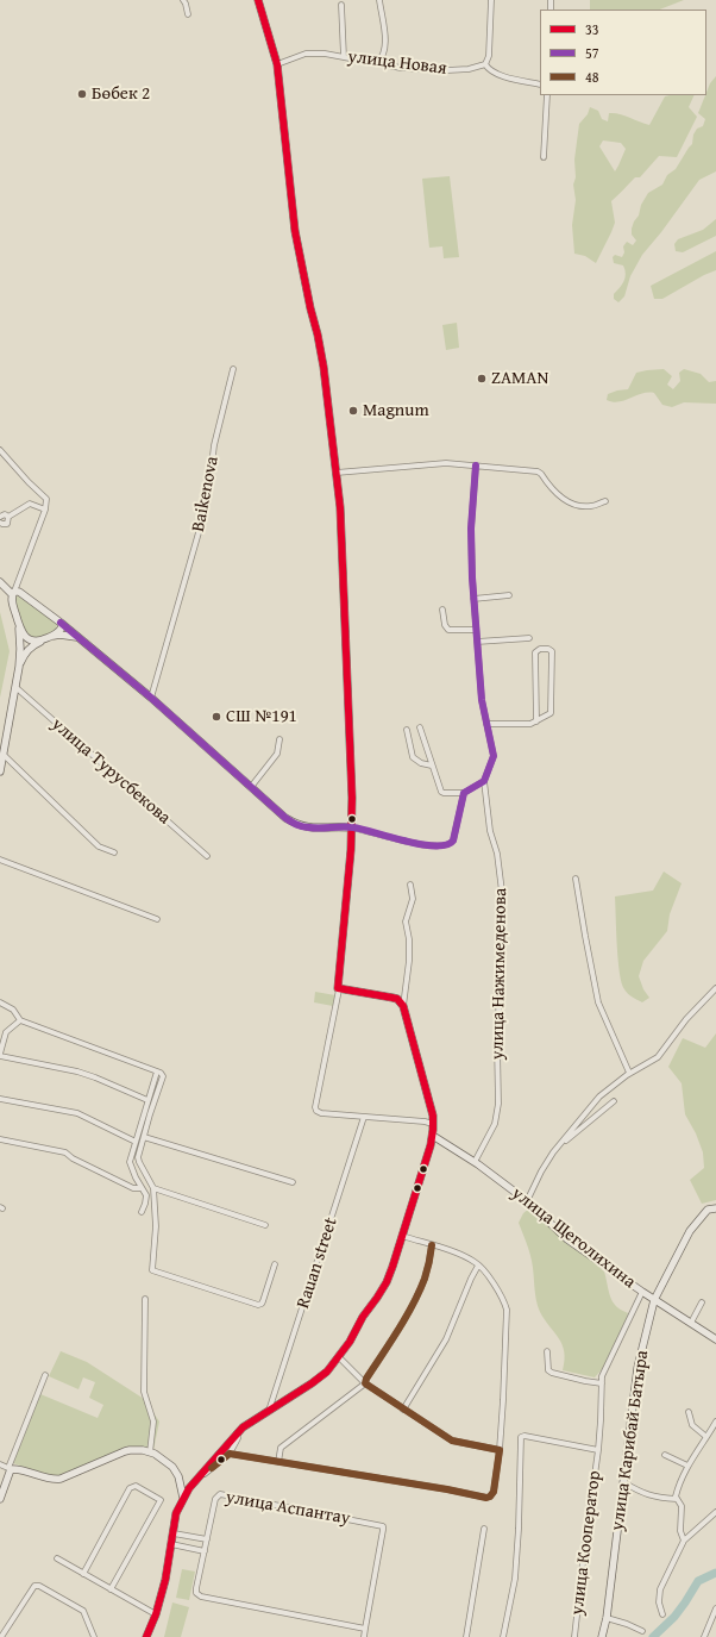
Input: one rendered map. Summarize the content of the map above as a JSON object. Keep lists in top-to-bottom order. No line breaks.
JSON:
{"streets":{"street":["улица Новая","Baikenova","улица Турусбекова","улица Нажимеденова","улица Щеголихина","Rauan street","улица Карибай Батыра","улица Аспантау","улица Кооператор"]},"crossings":[["улица Нажимеденова","улица Щеголихина"],["улица Щеголихина","улица Карибай Батыра"],["улица Щеголихина","улица Кооператор"]],"places":["Бөбек 2","ZAMAN","Magnum","СШ №191"],"lines":["transit line 33","transit line 57","transit line 48"],"legend":["33","57","48"]}
